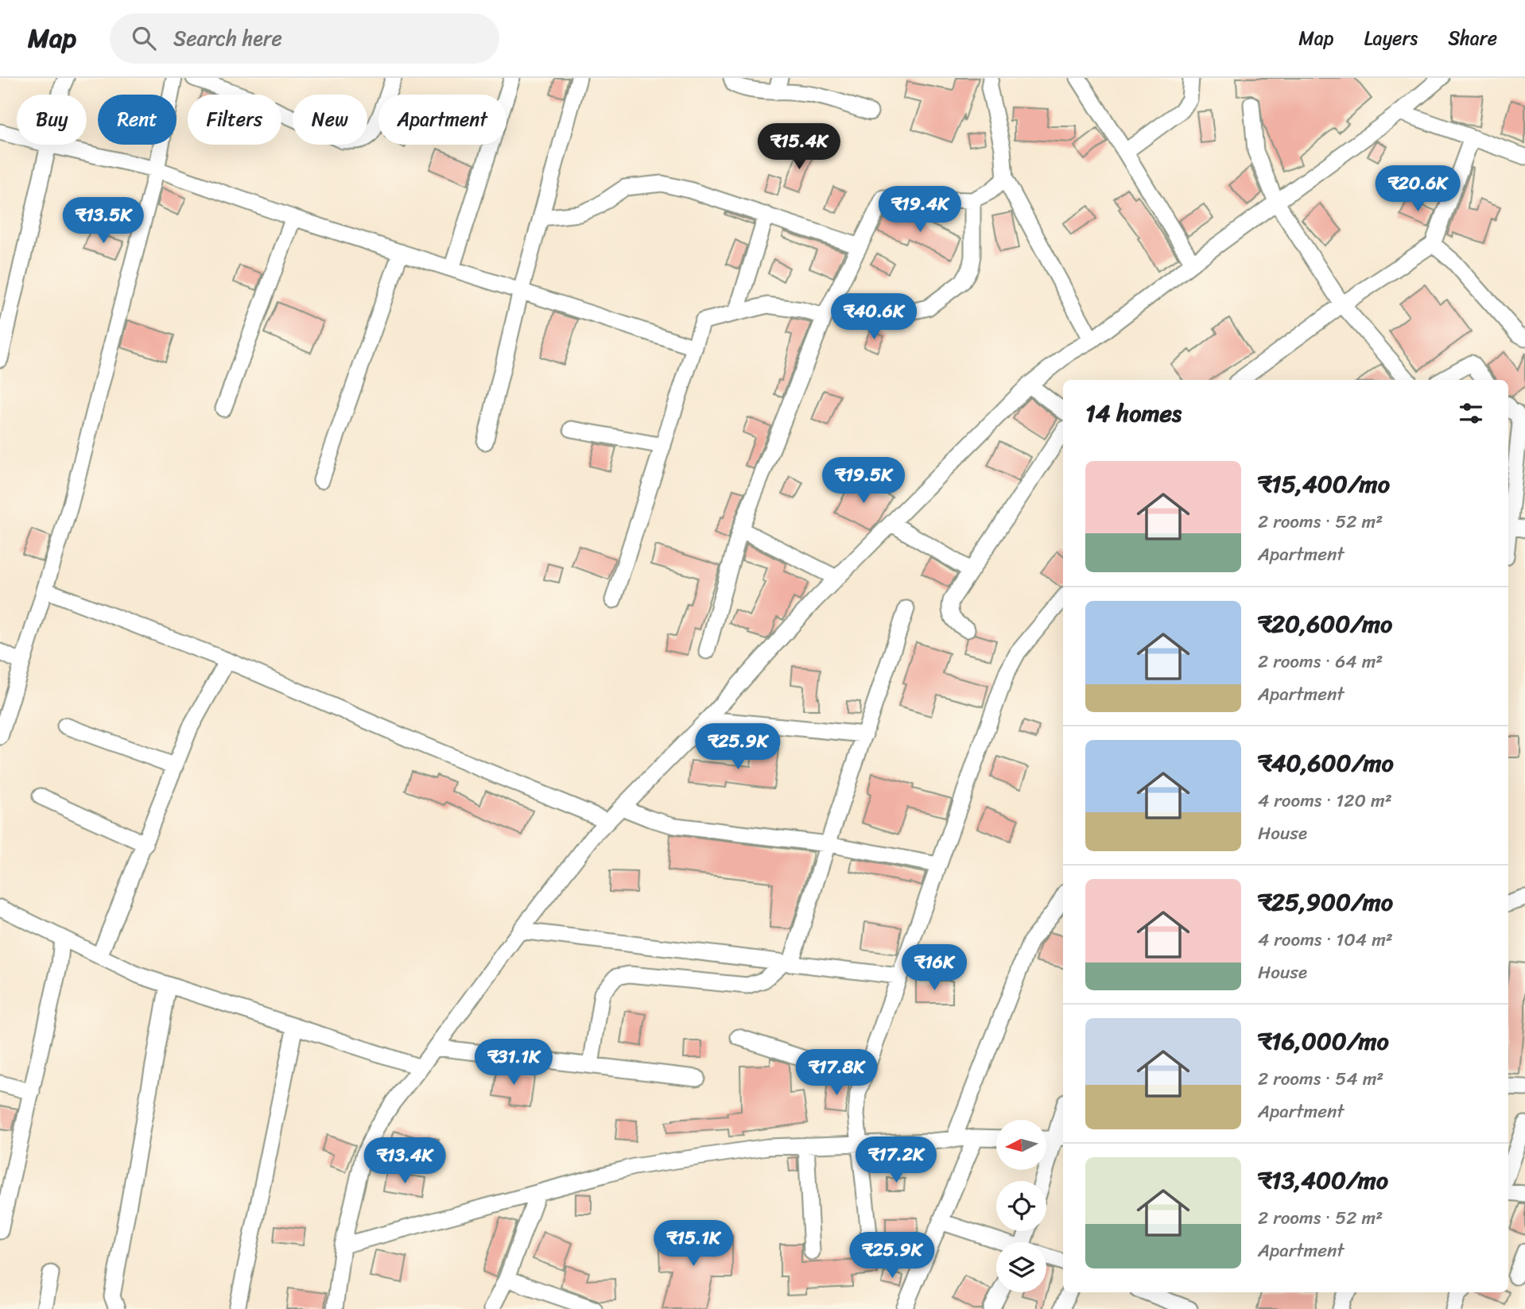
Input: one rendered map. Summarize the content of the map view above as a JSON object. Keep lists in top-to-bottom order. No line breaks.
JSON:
{"north":"left","page":{"header":"Map","search":"Search here","nav":["Map","Layers","Share"],"chip":["Buy","Rent","Filters","New","Apartment"],"price":["₹15.4K","₹20.6K","₹19.4K","₹13.5K","₹40.6K","₹19.5K","₹25.9K","₹16K","₹31.1K","₹17.8K","₹17.2K","₹13.4K","₹15.1K","₹25.9K"],"heading":"14 homes","list":[{"name":"₹15,400/mo","note":"2 rooms · 52 m² · Apartment"},{"name":"₹20,600/mo","note":"2 rooms · 64 m² · Apartment"},{"name":"₹40,600/mo","note":"4 rooms · 120 m² · House"},{"name":"₹25,900/mo","note":"4 rooms · 104 m² · House"},{"name":"₹16,000/mo","note":"2 rooms · 54 m² · Apartment"},{"name":"₹13,400/mo","note":"2 rooms · 52 m² · Apartment"}]}}
